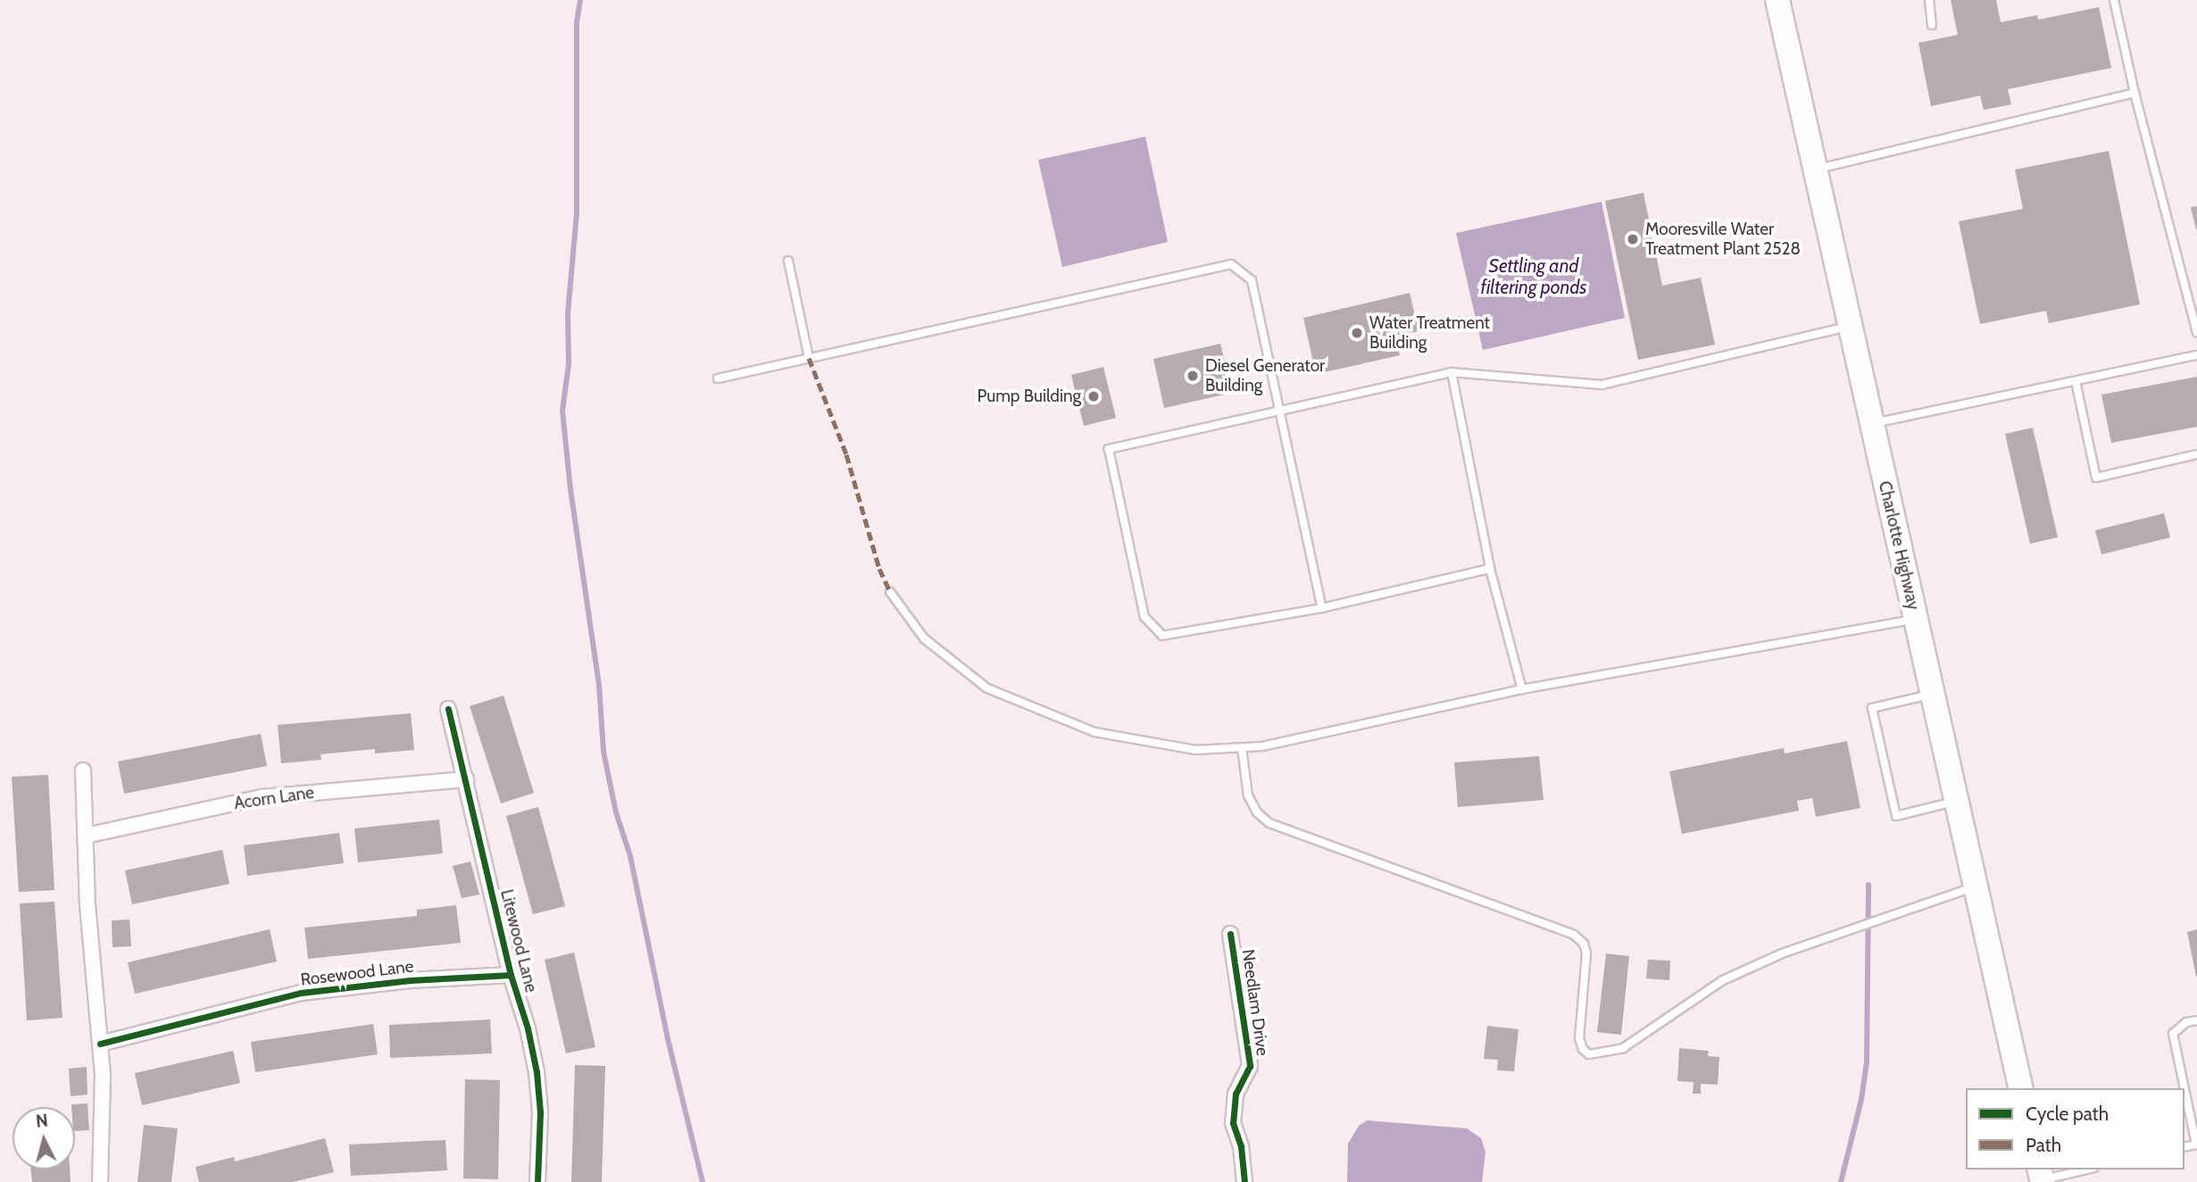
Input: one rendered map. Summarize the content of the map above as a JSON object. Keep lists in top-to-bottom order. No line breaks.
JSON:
{"streets":{"main road":["Charlotte Highway"],"street":["Acorn Lane","Litewood Lane","Rosewood Lane","Needlam Drive"]},"crossings":[["Acorn Lane","Litewood Lane"],["Litewood Lane","Rosewood Lane"]],"water":["Settling and filtering ponds"],"places":["Mooresville Water Treatment Plant 2528","Water Treatment Building","Diesel Generator Building","Pump Building"],"legend":["Cycle path","Path"],"north":"top"}
